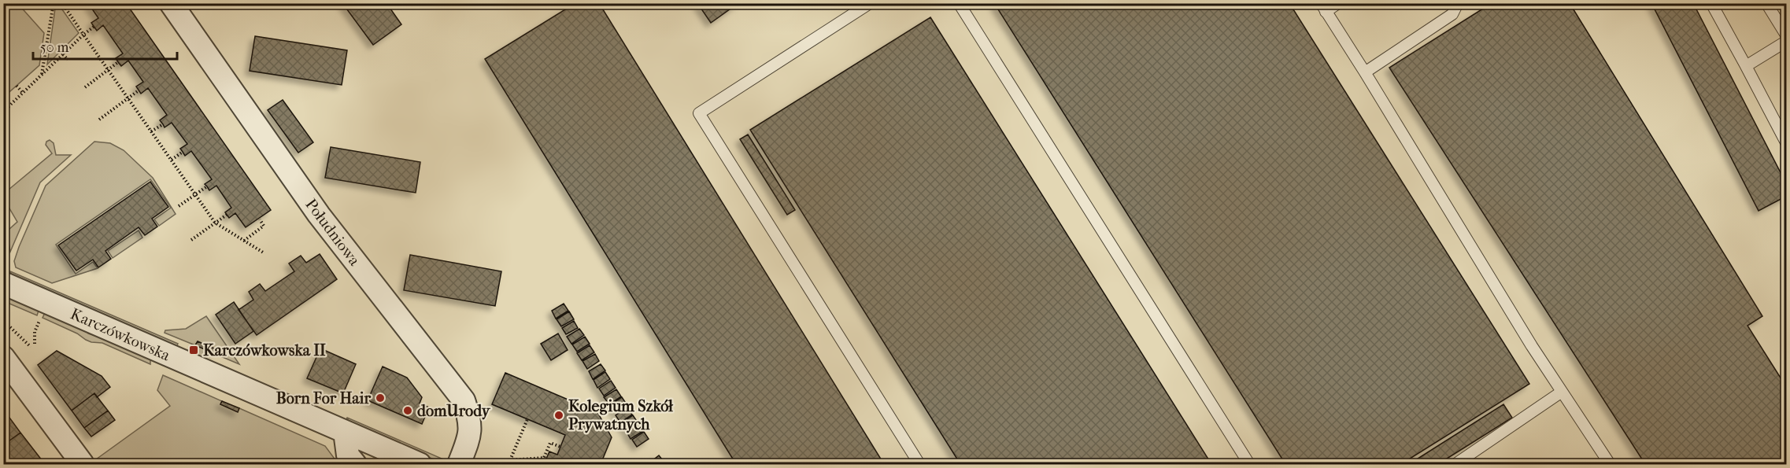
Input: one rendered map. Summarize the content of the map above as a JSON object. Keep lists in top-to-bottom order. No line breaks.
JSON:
{"streets":{"street":["Południowa","Karczówkowska"]},"places":{"transit":["Karczówkowska II"],"other":["Born For Hair","domUrody","Kolegium Szkół Prywatnych"]},"scale_bar":"50 m"}
